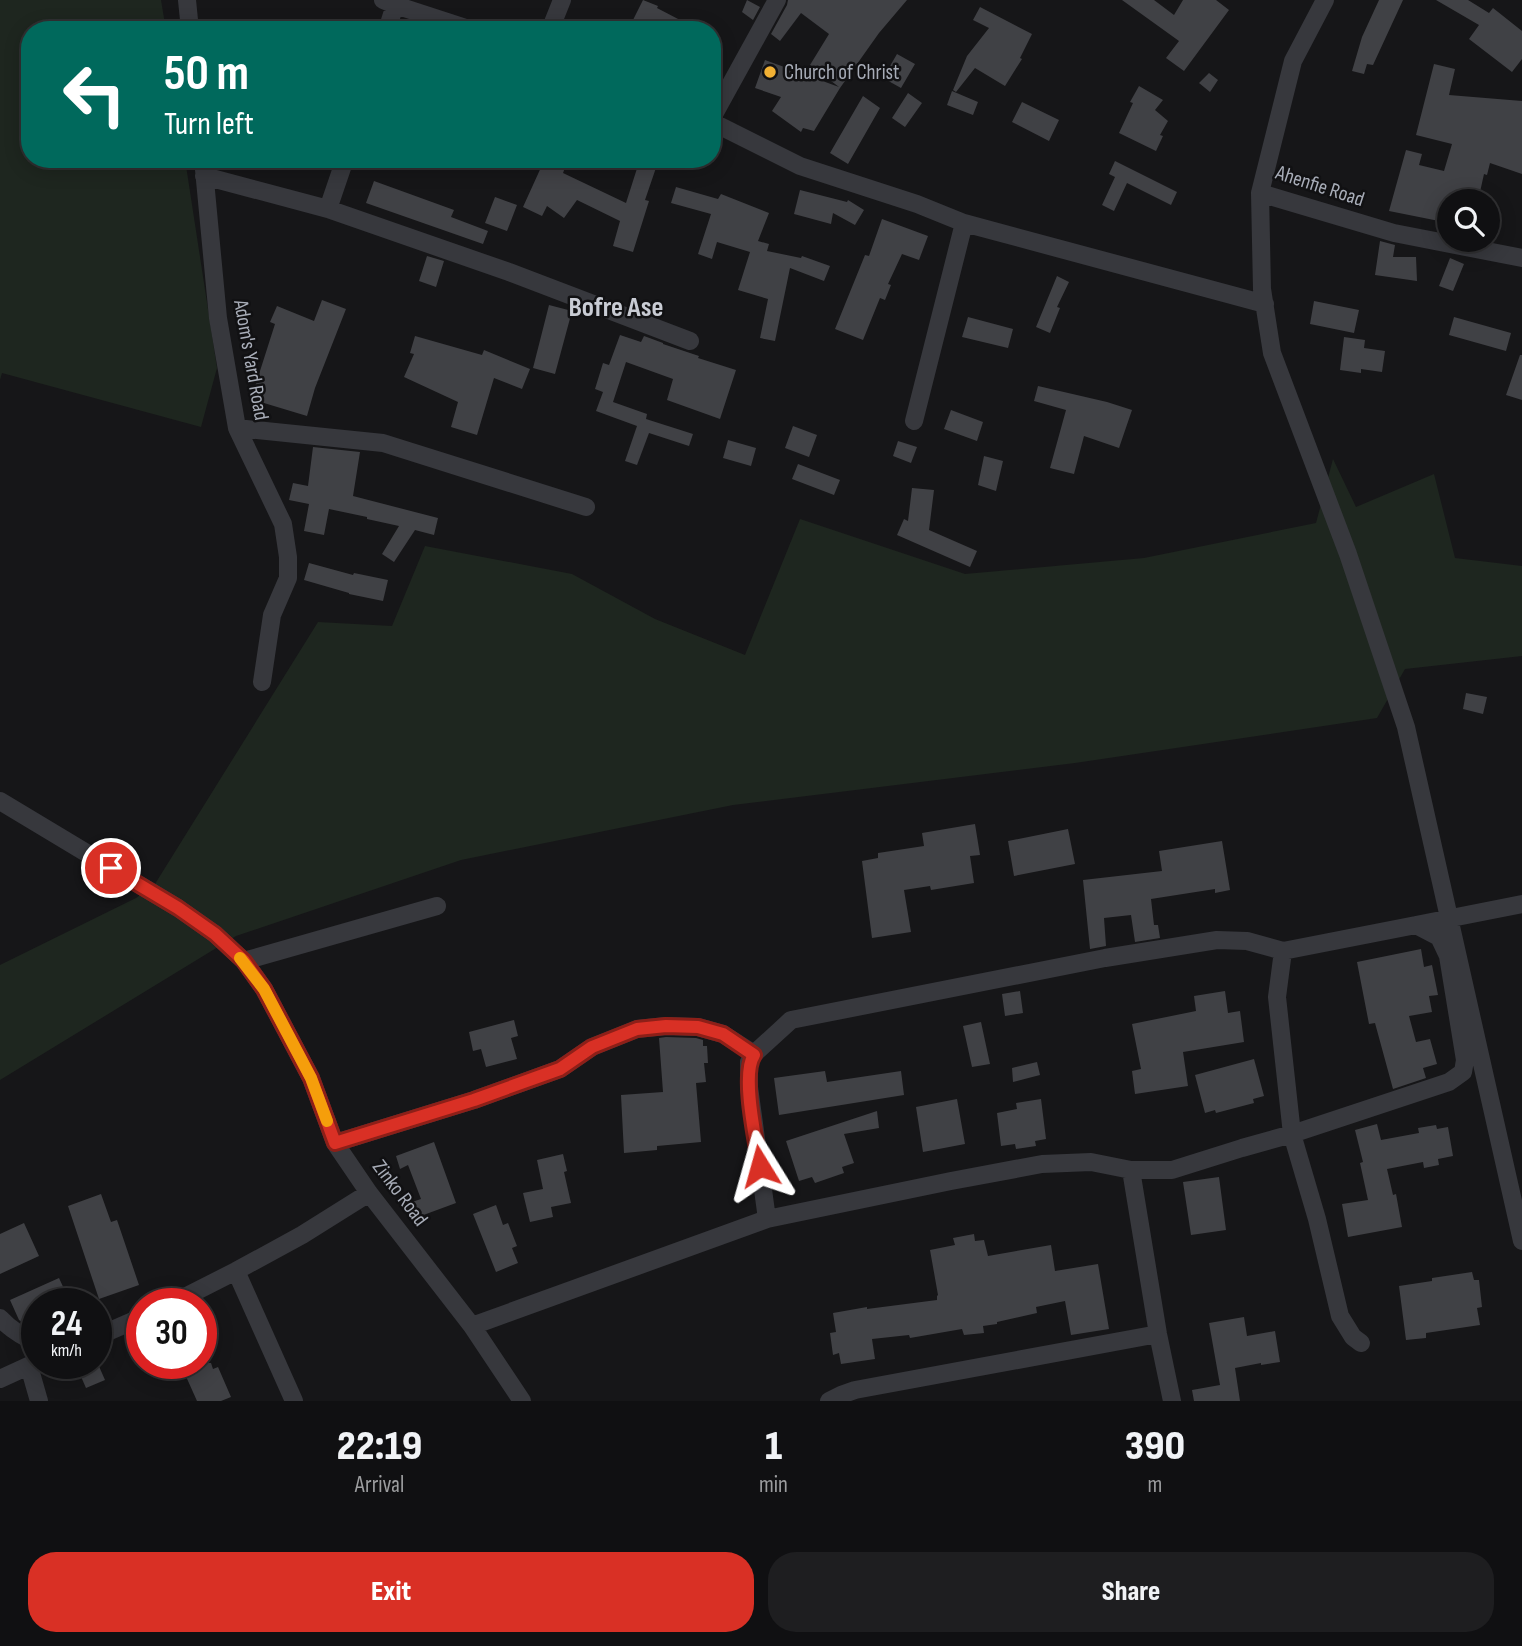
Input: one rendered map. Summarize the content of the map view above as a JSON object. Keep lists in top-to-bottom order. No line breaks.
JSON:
{"streets":{"street":["Ahenfie Road","Adom's Yard Road","Zinko Road"]},"districts":["Bofre Ase"],"places":["Church of Christ"],"page":{"turn":["50 m","Turn left"],"speed":"24 km/h","limit":"30","eta":["22:19","Arrival","1","min","390","m"],"buttons":["Exit","Share"]}}
